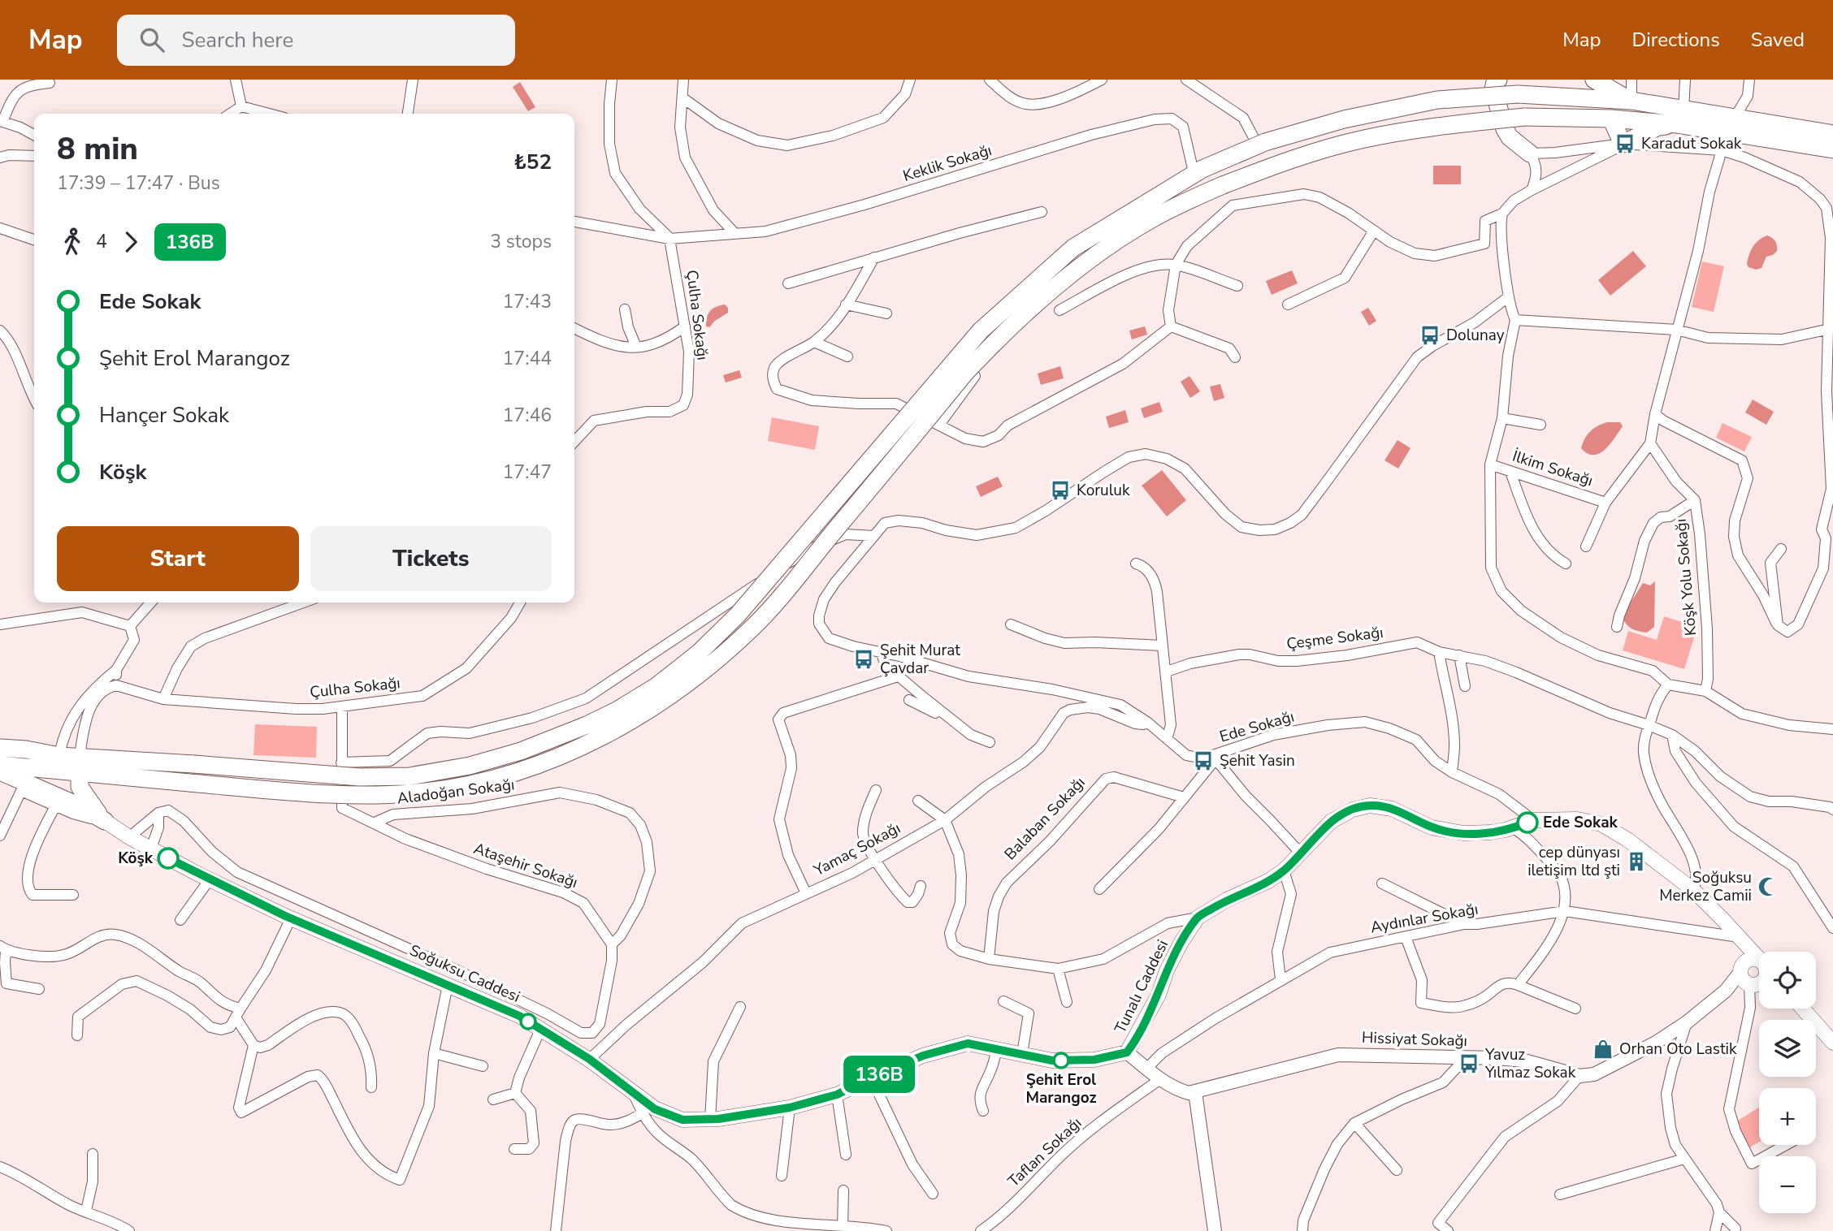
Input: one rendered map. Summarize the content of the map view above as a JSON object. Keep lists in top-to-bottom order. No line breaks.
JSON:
{"streets":{"main road":["Soğuksu Caddesi","Tunalı Caddesi"],"street":["Keklik Sokağı","Çulha Sokağı","İlkim Sokağı","Köşk Yolu Sokağı","Çeşme Sokağı","Ede Sokağı","Aladoğan Sokağı","Balaban Sokağı","Yamaç Sokağı","Ataşehir Sokağı","Aydınlar Sokağı","Hissiyat Sokağı","Taflan Sokağı"]},"crossings":[["Keklik Sokağı","Çulha Sokağı"],["Çulha Sokağı","Ataşehir Sokağı"],["İlkim Sokağı","Köşk Yolu Sokağı"],["Ede Sokağı","Yamaç Sokağı"],["Ede Sokağı","Tunalı Caddesi"],["Aladoğan Sokağı","Ataşehir Sokağı"],["Yamaç Sokağı","Soğuksu Caddesi"],["Aydınlar Sokağı","Tunalı Caddesi"],["Soğuksu Caddesi","Tunalı Caddesi"]],"places":{"bus stop":["Karadut Sokak","Dolunay","Koruluk","Şehit Murat Çavdar","Şehit Yasin","Yavuz Yılmaz Sokak"],"other":["Ede Sokak","Köşk","Şehit Erol Marangoz"],"building":["cep dünyası iletişim ltd şti"],"mosque":["Soğuksu Merkez Camii"],"shop":["Orhan Oto Lastik"]},"lines":["bus line 136B"],"page":{"header":"Map","search":"Search here","nav":["Map","Directions","Saved"],"on_map":"136B","heading":["8 min","17:39 – 17:47 · Bus","₺52"],"legs":["4","136B","3 stops"],"list":[{"name":"Ede Sokak","value":"17:43"},{"name":"Şehit Erol Marangoz","value":"17:44"},{"name":"Hançer Sokak","value":"17:46"},{"name":"Köşk","value":"17:47"}],"buttons":["Start","Tickets"],"map_buttons":["+","−"]}}
